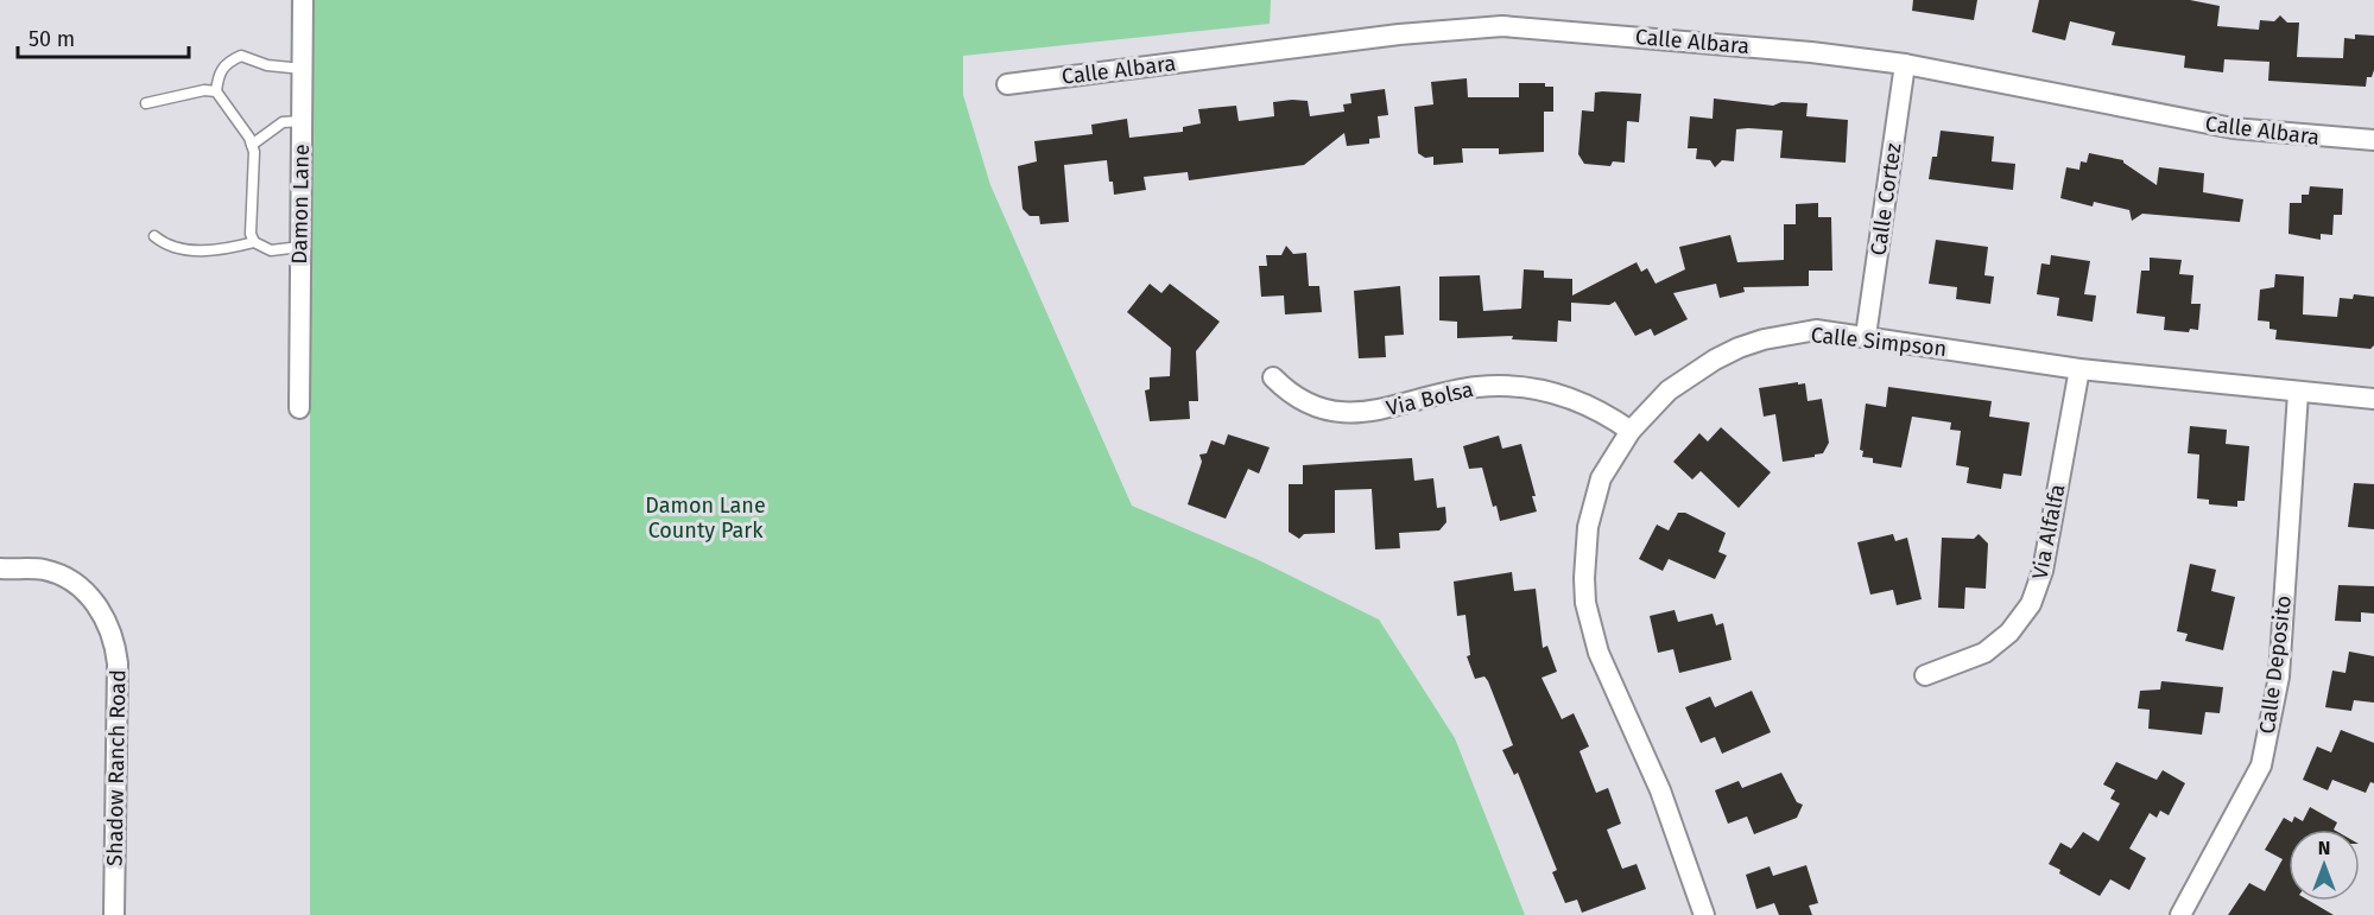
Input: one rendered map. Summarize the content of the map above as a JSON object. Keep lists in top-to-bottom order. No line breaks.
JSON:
{"streets":{"street":["Calle Albara","Calle Cortez","Damon Lane","Calle Simpson","Via Bolsa","Via Alfalfa","Calle Deposito","Shadow Ranch Road"]},"crossings":[["Calle Albara","Calle Cortez"],["Calle Cortez","Calle Simpson"],["Calle Simpson","Via Bolsa"],["Calle Simpson","Via Alfalfa"],["Calle Simpson","Calle Deposito"]],"parks":["Damon Lane County Park"],"scale_bar":"50 m","north":"top"}
